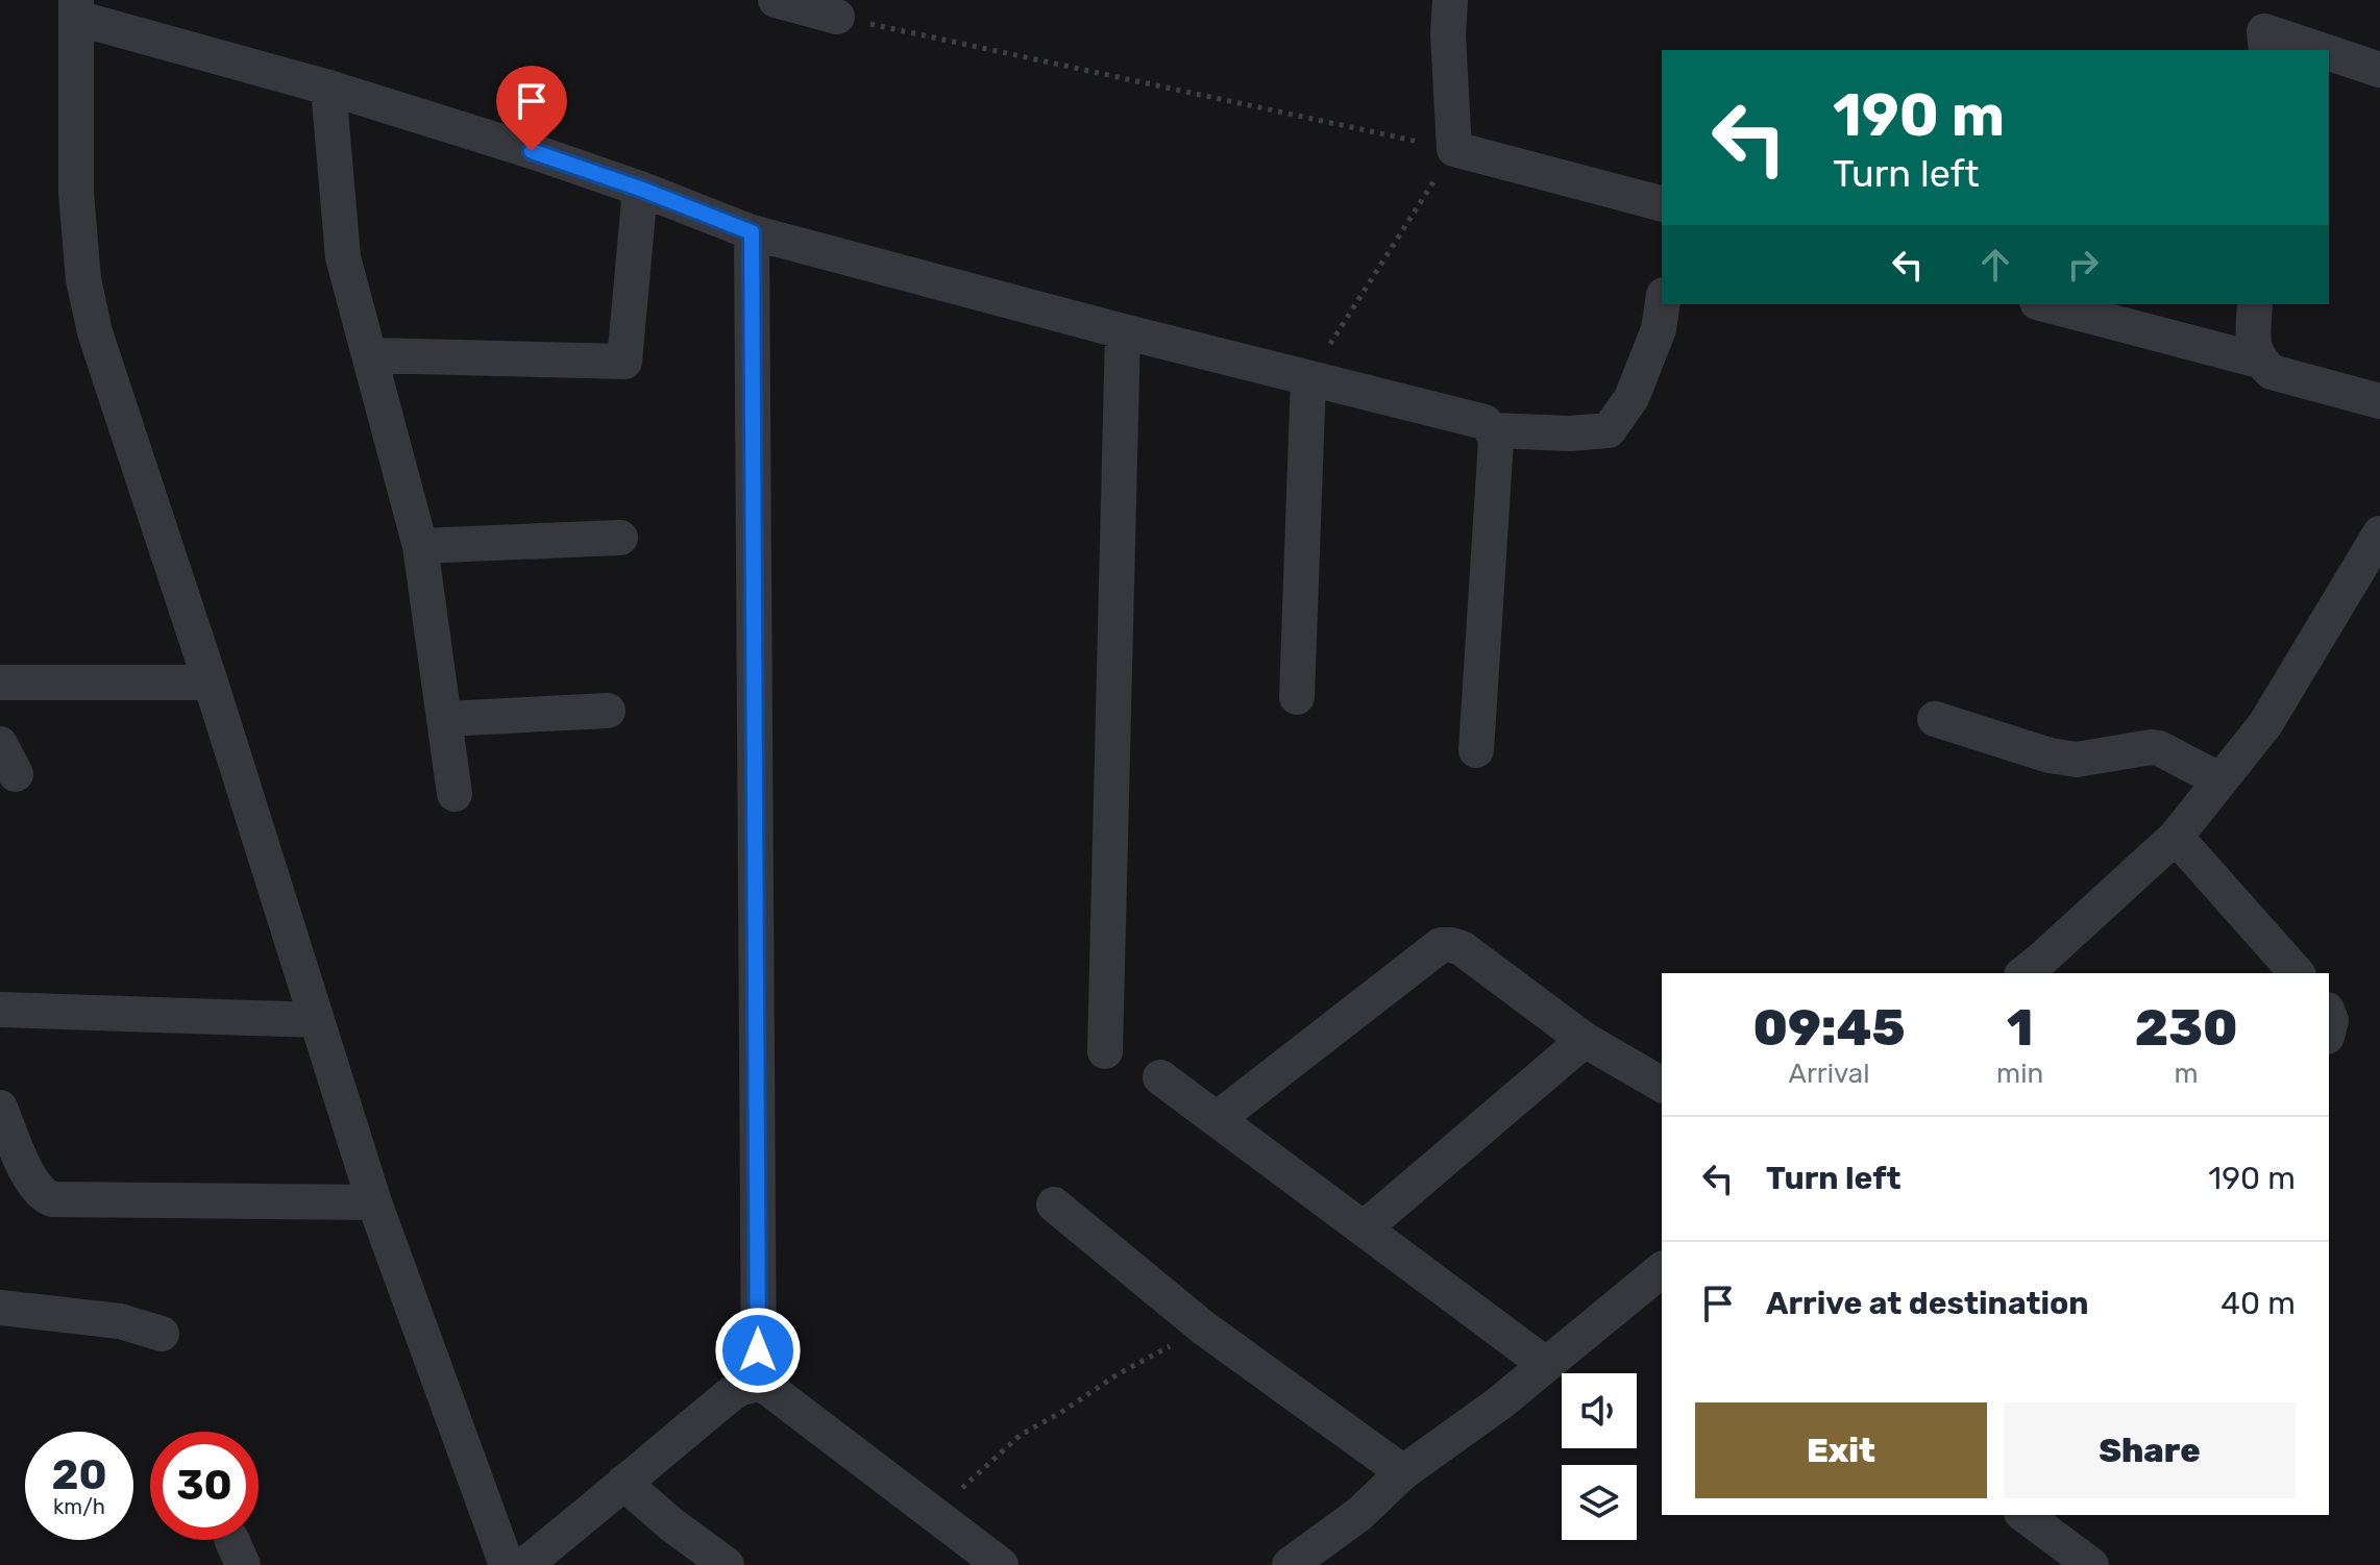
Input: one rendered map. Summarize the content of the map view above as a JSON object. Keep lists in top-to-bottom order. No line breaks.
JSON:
{"page":{"turn":["190 m","Turn left"],"eta":["09:45","Arrival","1","min","230","m"],"list":[{"name":"Turn left","value":"190 m"},{"name":"Arrive at destination","value":"40 m"}],"buttons":["Exit","Share"],"speed":"20 km/h","limit":"30"}}
